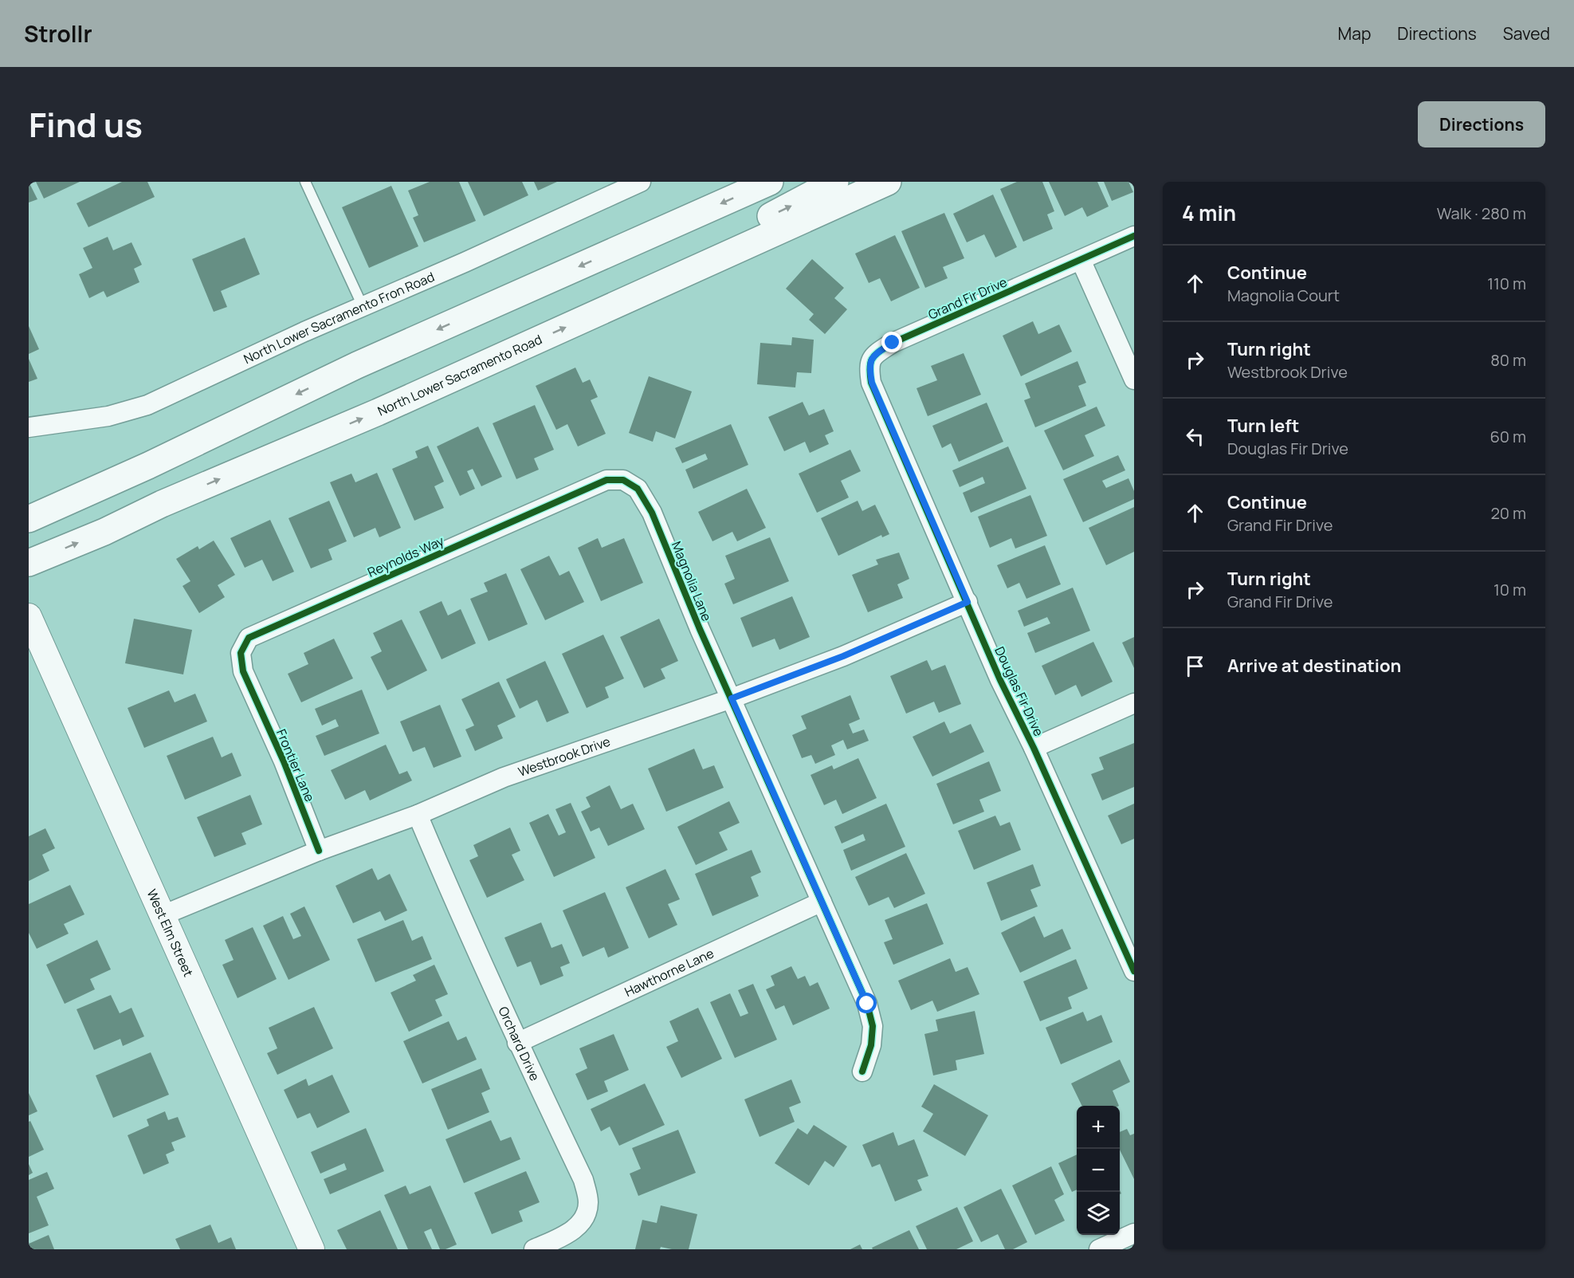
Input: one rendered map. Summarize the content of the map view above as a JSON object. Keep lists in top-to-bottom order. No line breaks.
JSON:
{"streets":{"main road":["North Lower Sacramento Road"],"street":["Grand Fir Drive","North Lower Sacramento Fron Road","Reynolds Way","Magnolia Lane","Douglas Fir Drive","Westbrook Drive","Frontier Lane","West Elm Street","Hawthorne Lane","Orchard Drive"]},"crossings":[["Grand Fir Drive","Douglas Fir Drive"],["Reynolds Way","Magnolia Lane"],["Reynolds Way","Frontier Lane"],["Magnolia Lane","Westbrook Drive"],["Magnolia Lane","Hawthorne Lane"],["Douglas Fir Drive","Westbrook Drive"],["Westbrook Drive","Frontier Lane"],["Westbrook Drive","West Elm Street"],["Westbrook Drive","Orchard Drive"],["Hawthorne Lane","Orchard Drive"]],"page":{"header":"Strollr","nav":["Map","Directions","Saved"],"title":"Find us","buttons":"Directions","heading":["4 min","Walk · 280 m"],"list":[["Continue","Magnolia Court","110 m"],["Turn right","Westbrook Drive","80 m"],["Turn left","Douglas Fir Drive","60 m"],["Continue","Grand Fir Drive","20 m"],["Turn right","Grand Fir Drive","10 m"],"Arrive at destination"],"map_buttons":["+","−"]}}
